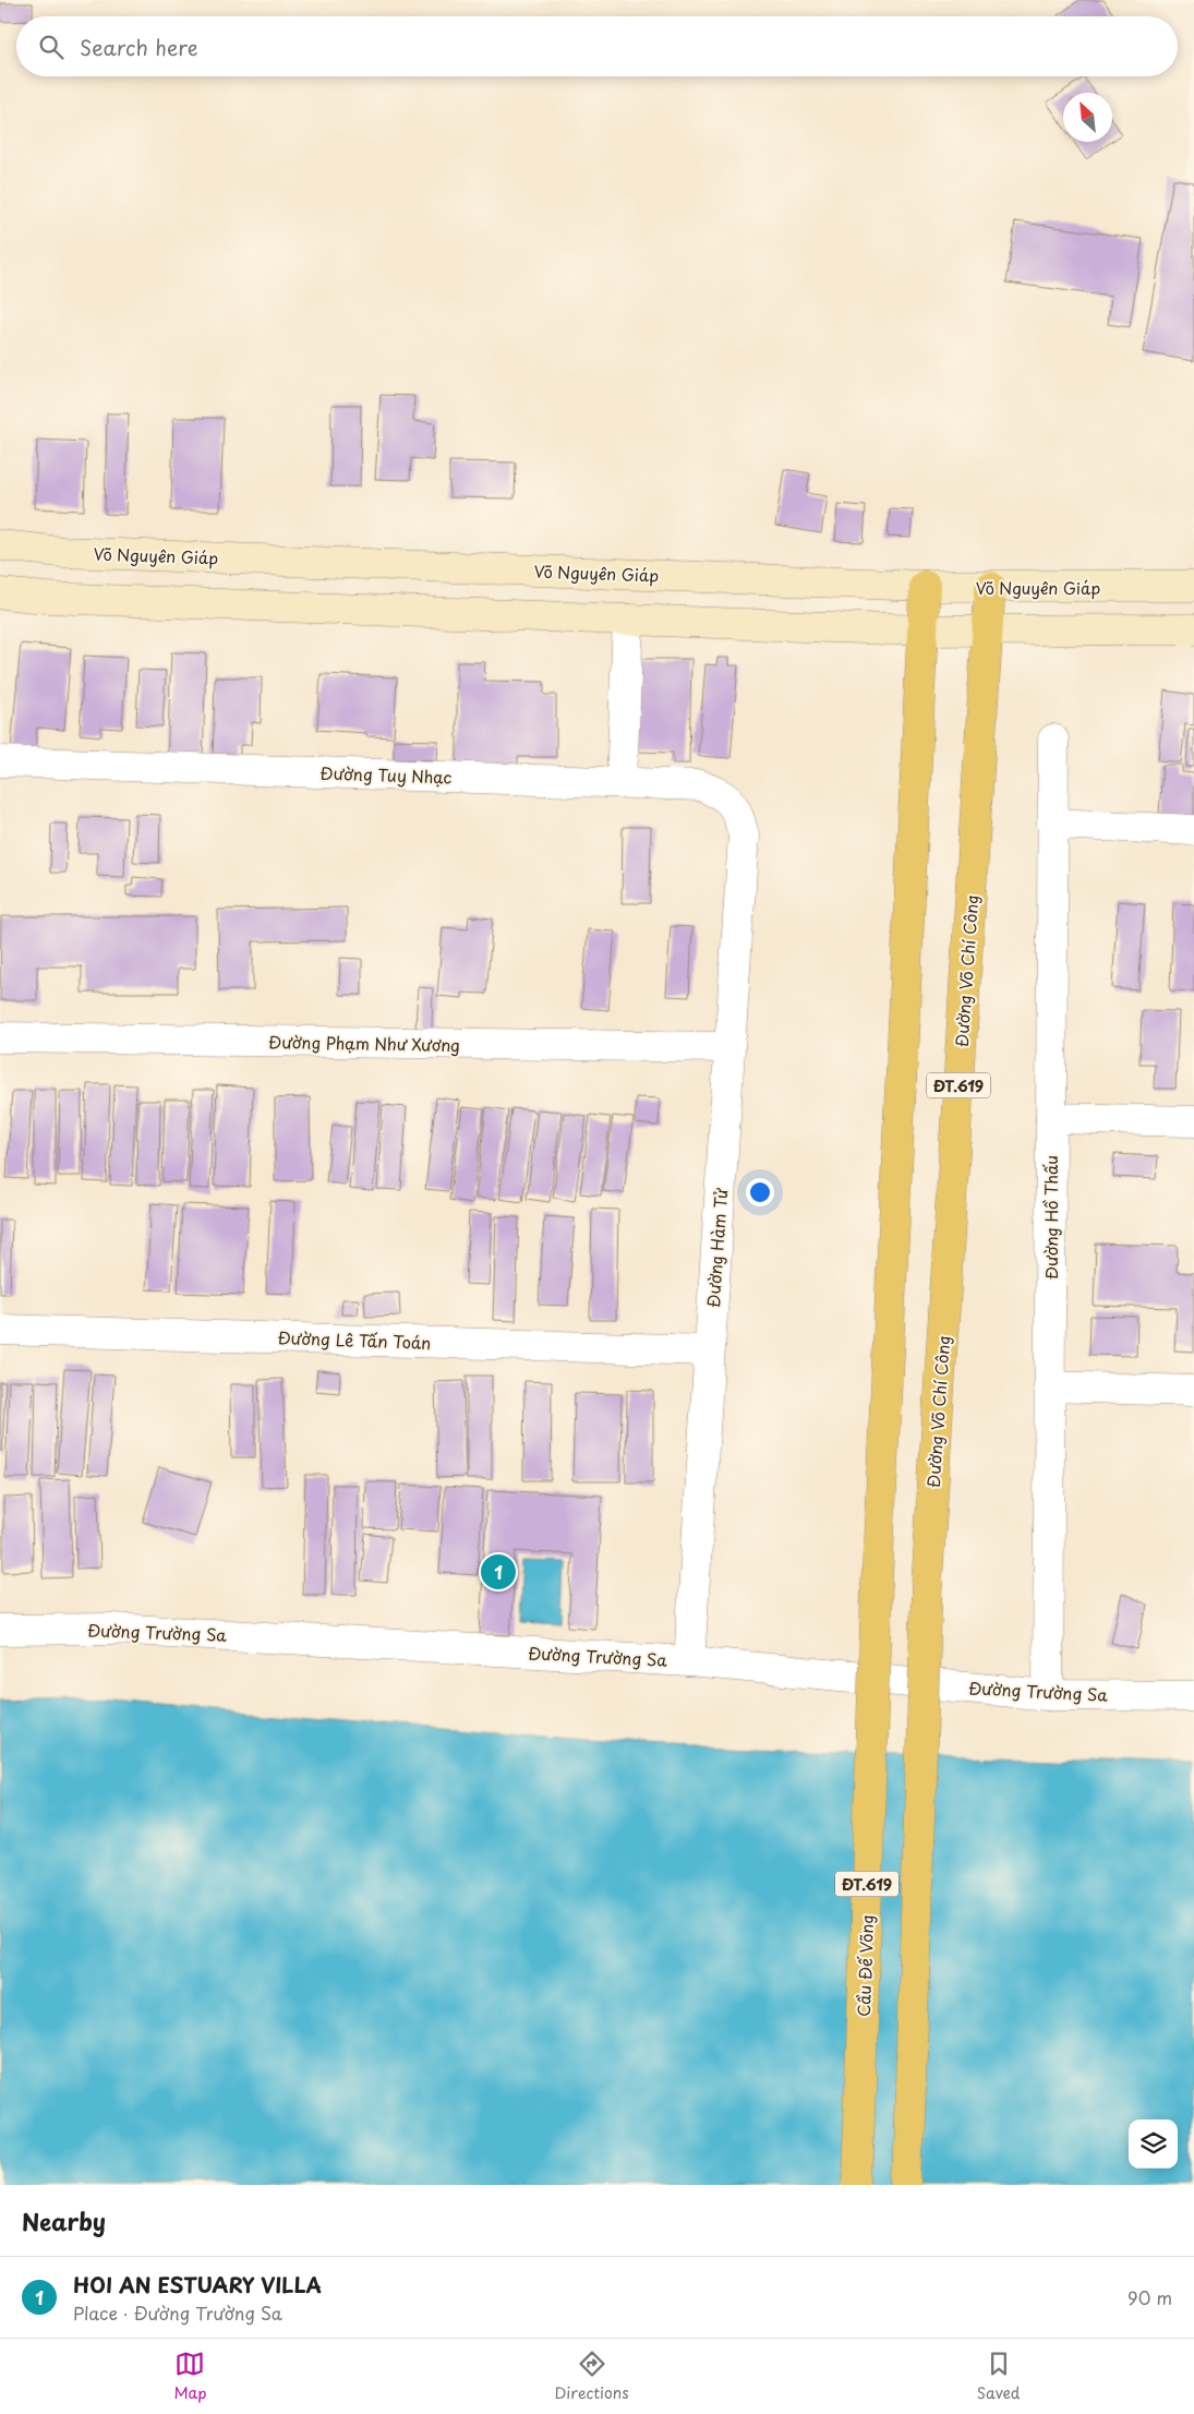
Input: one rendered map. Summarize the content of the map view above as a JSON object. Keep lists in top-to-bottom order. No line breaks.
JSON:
{"streets":{"main road":["Võ Nguyên Giáp","Đường Võ Chí Công","ĐT.619","Cầu Đế Võng"],"street":["Đường Tuy Nhạc","Đường Phạm Như Xương","Đường Hồ Thấu","Đường Hàm Tử","Đường Lê Tấn Toán","Đường Trường Sa"]},"crossings":[["Võ Nguyên Giáp","Đường Võ Chí Công"],["Võ Nguyên Giáp","ĐT.619"],["Đường Tuy Nhạc","Đường Hàm Tử"],["Đường Phạm Như Xương","Đường Hàm Tử"],["ĐT.619","Cầu Đế Võng"],["Đường Hồ Thấu","Đường Trường Sa"],["Đường Hàm Tử","Đường Lê Tấn Toán"],["Đường Hàm Tử","Đường Trường Sa"]],"north":"top left","page":{"search":"Search here","pins":"1","heading":"Nearby","list":[{"mark":"1","name":"HOI AN ESTUARY VILLA","note":"Place · Đường Trường Sa","value":"90 m"}],"nav":["Map","Directions","Saved"]}}
